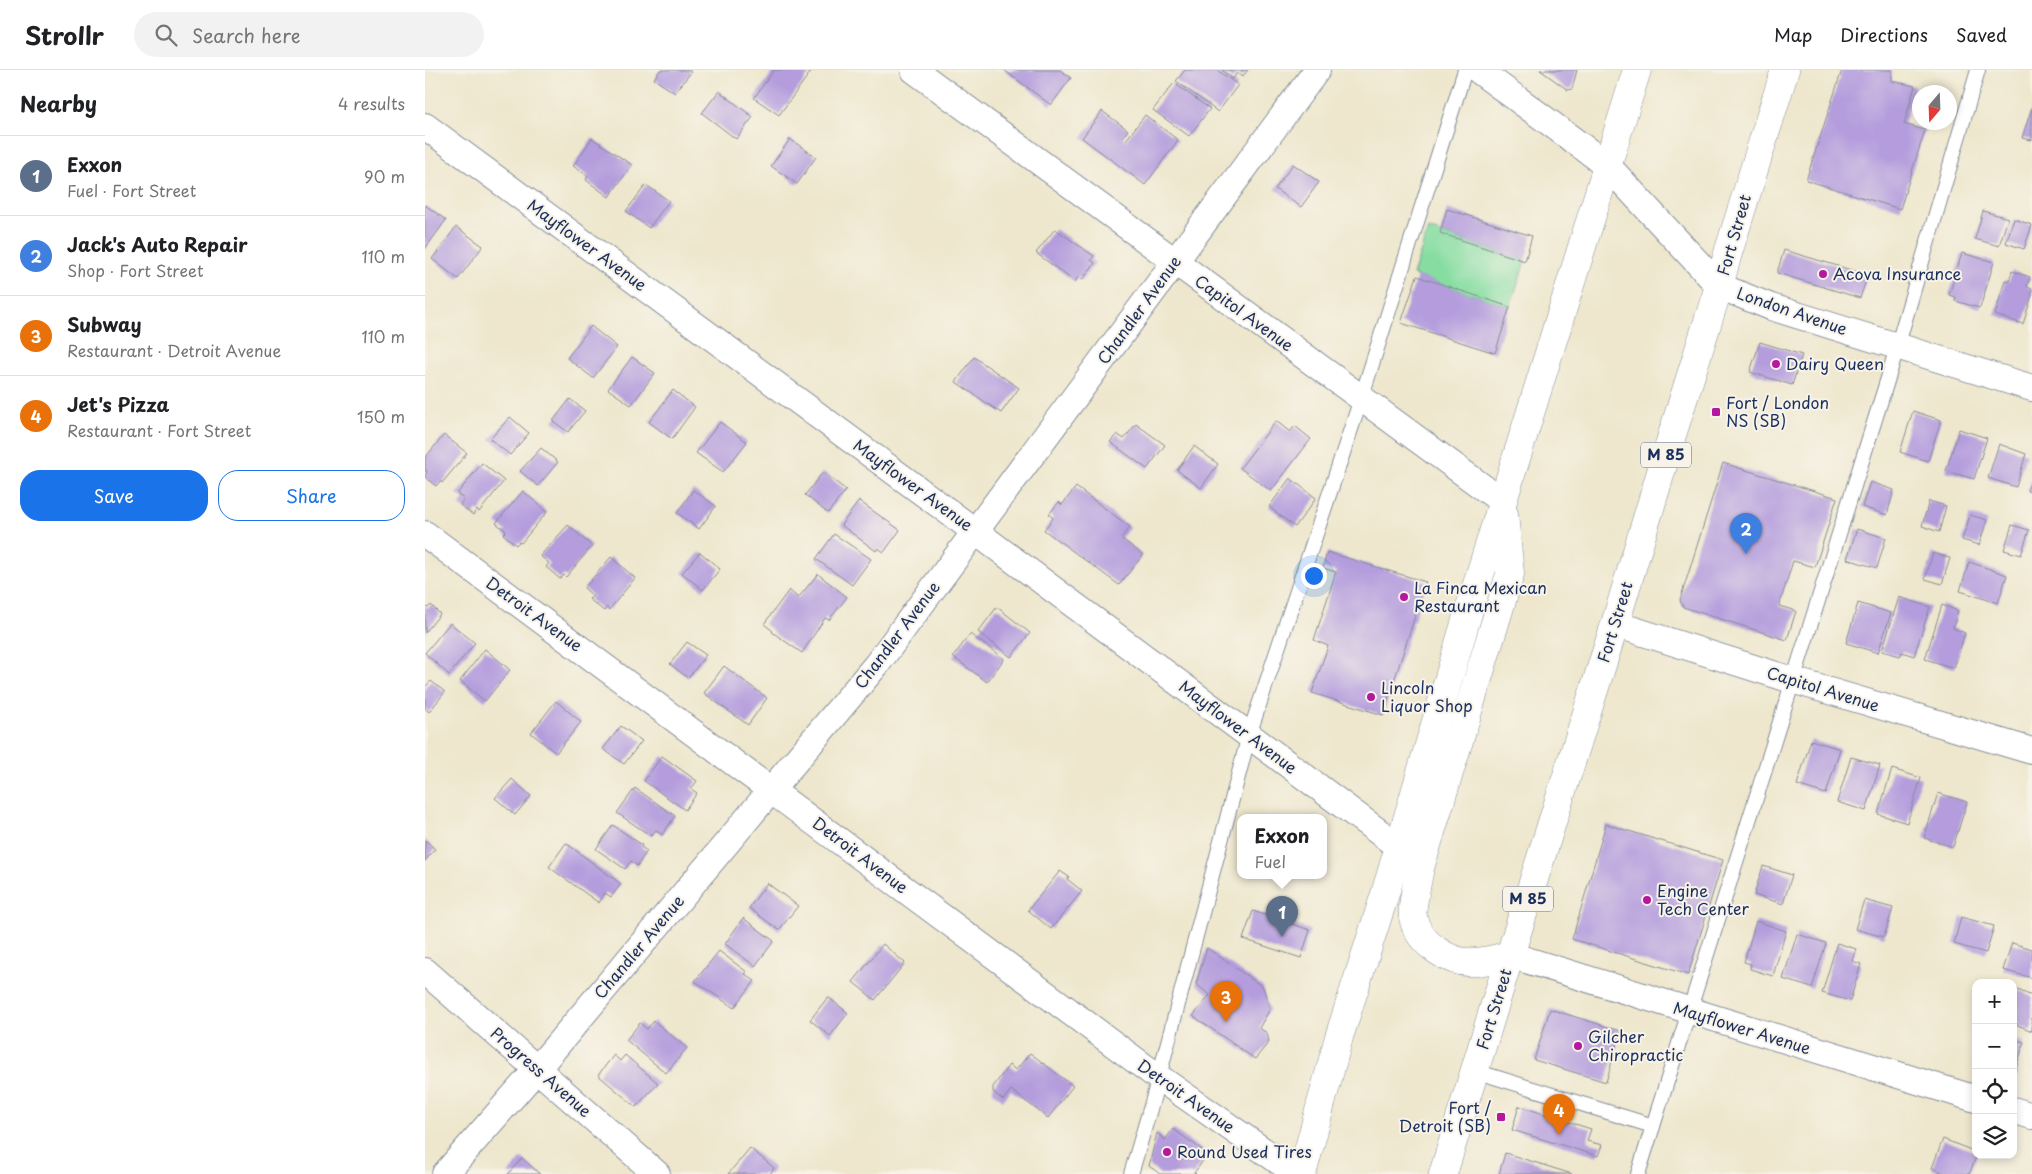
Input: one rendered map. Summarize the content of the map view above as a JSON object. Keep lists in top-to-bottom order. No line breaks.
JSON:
{"streets":{"main road":["Fort Street","M 85"],"street":["Mayflower Avenue","Chandler Avenue","London Avenue","Capitol Avenue","Detroit Avenue","Progress Avenue"]},"crossings":[["Fort Street","Mayflower Avenue"],["Fort Street","London Avenue"],["Fort Street","Capitol Avenue"],["Mayflower Avenue","Chandler Avenue"],["Chandler Avenue","Capitol Avenue"],["Chandler Avenue","Detroit Avenue"],["Chandler Avenue","Progress Avenue"]],"places":{"other":["Acova Insurance","Dairy Queen","La Finca Mexican Restaurant","Lincoln Liquor Shop","Engine Tech Center","Gilcher Chiropractic","Round Used Tires"],"transit":["Fort / London NS (SB)","Fort / Detroit (SB)"]},"north":"bottom","page":{"header":"Strollr","search":"Search here","nav":["Map","Directions","Saved"],"heading":["Nearby","4 results"],"list":[{"mark":"1","name":"Exxon","note":"Fuel · Fort Street","value":"90 m"},{"mark":"2","name":"Jack's Auto Repair","note":"Shop · Fort Street","value":"110 m"},{"mark":"3","name":"Subway","note":"Restaurant · Detroit Avenue","value":"110 m"},{"mark":"4","name":"Jet's Pizza","note":"Restaurant · Fort Street","value":"150 m"}],"buttons":["Save","Share"],"pins":["2","1","3","4"],"popup":["Exxon","Fuel"],"map_buttons":["+","−"]}}
